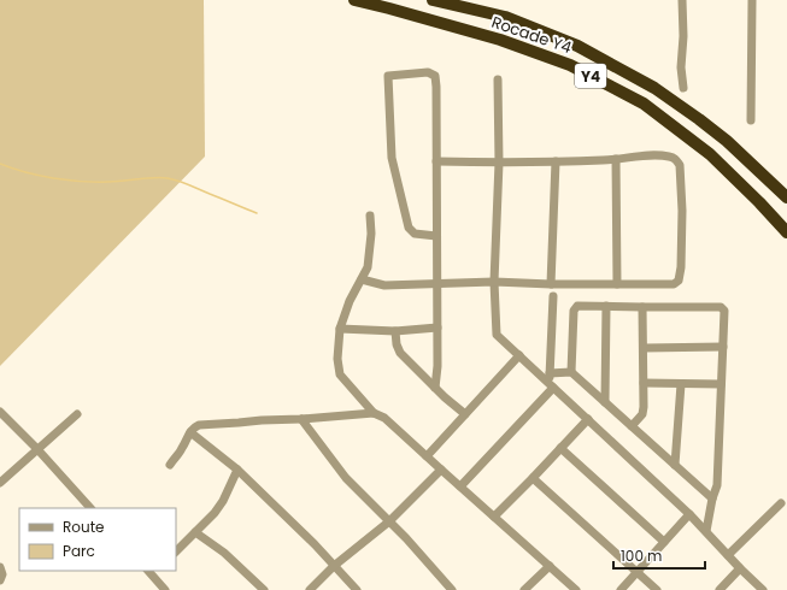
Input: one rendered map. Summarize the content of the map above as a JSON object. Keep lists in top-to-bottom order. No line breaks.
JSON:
{"streets":{"highway":["Rocade Y4","Y4"]},"legend":["Route","Parc"],"scale_bar":"100 m"}
